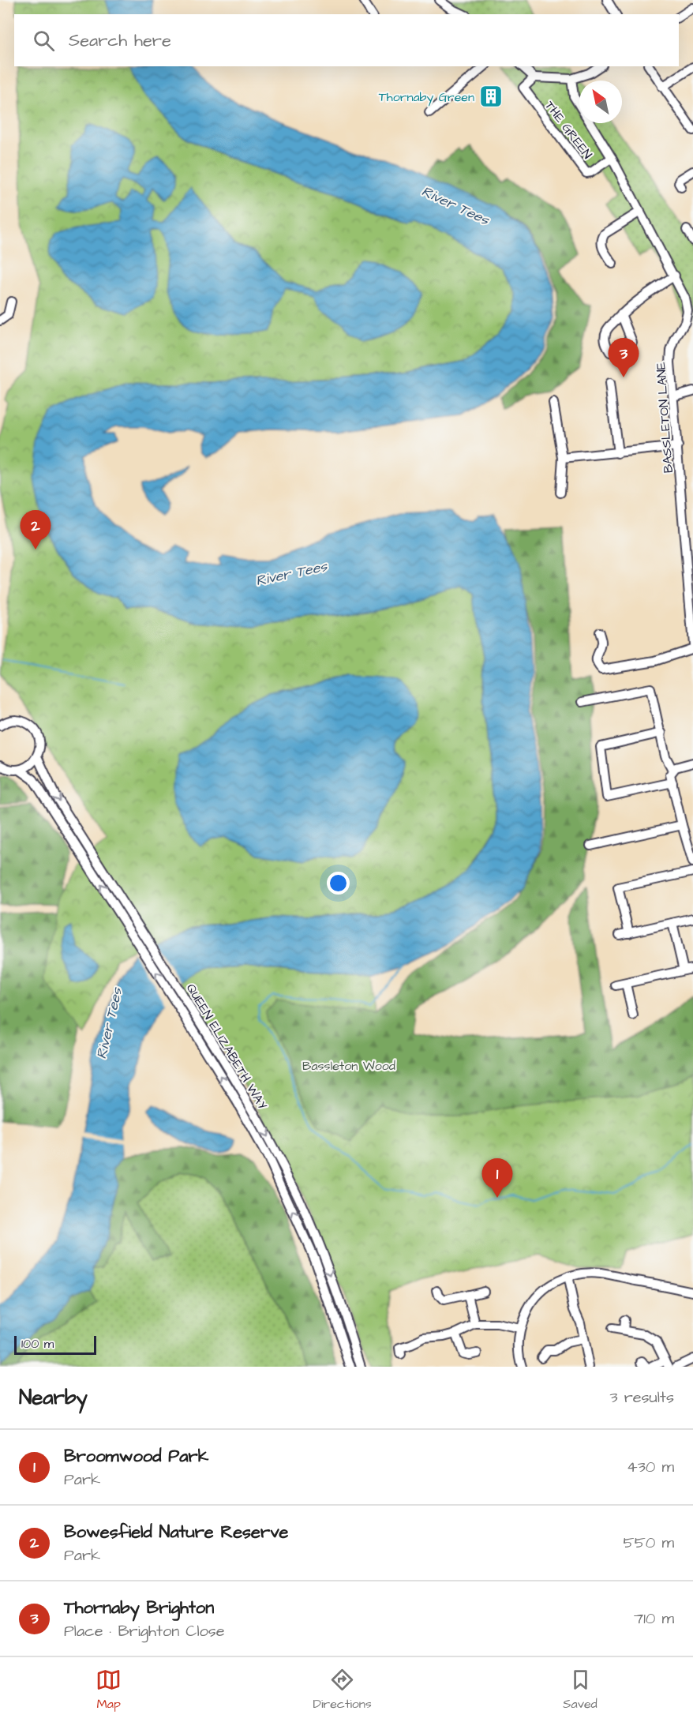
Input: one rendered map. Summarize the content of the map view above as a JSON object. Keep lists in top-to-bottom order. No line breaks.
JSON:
{"streets":{"street":["THE GREEN","BASSLETON LANE","QUEEN ELIZABETH WAY"]},"crossings":[["THE GREEN","BASSLETON LANE"]],"water":["River Tees"],"parks":["Bassleton Wood"],"places":{"building":["Thornaby Green"]},"scale_bar":"100 m","north":"top left","page":{"search":"Search here","pins":["3","2","1"],"scale":"100 m","heading":["Nearby","3 results"],"list":[{"mark":"1","name":"Broomwood Park","note":"Park","value":"430 m"},{"mark":"2","name":"Bowesfield Nature Reserve","note":"Park","value":"550 m"},{"mark":"3","name":"Thornaby Brighton","note":"Place · Brighton Close","value":"710 m"}],"nav":["Map","Directions","Saved"]}}
